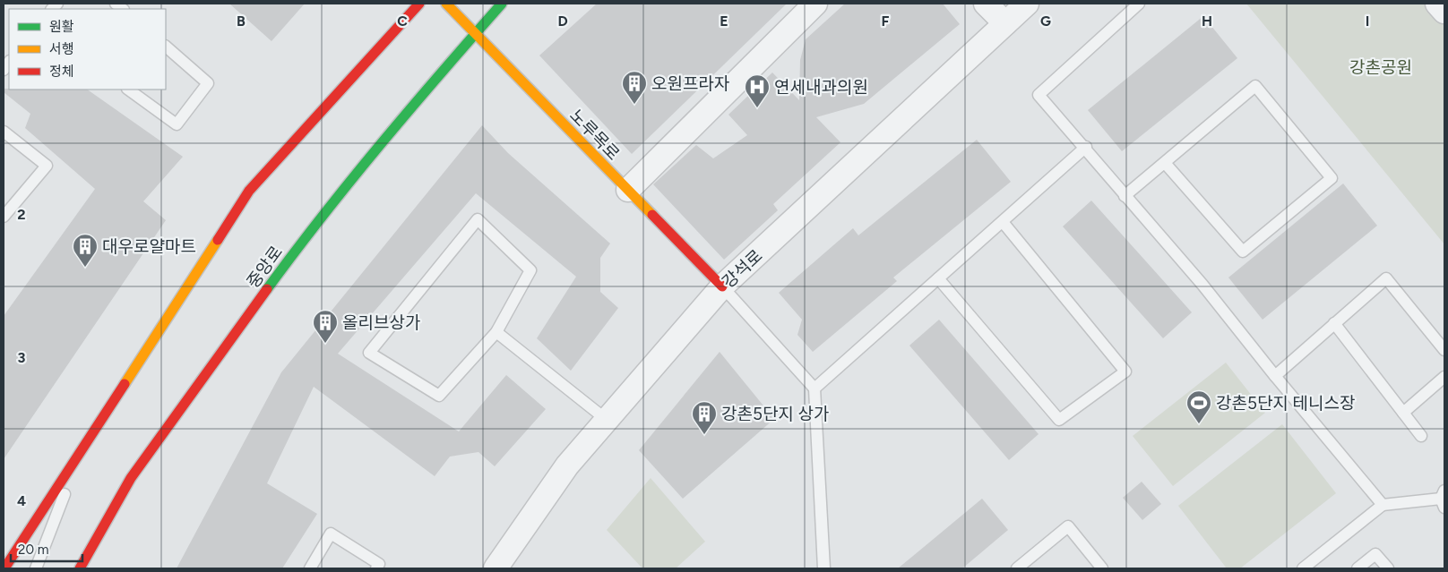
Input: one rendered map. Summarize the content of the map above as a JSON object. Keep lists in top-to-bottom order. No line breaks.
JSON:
{"streets":{"main road":["노루목로","중앙로"],"street":["강석로"]},"crossings":[["노루목로","중앙로"],["노루목로","강석로"]],"parks":["강촌공원"],"places":{"building":["오원프라자","대우로얄마트","올리브상가","강촌5단지 상가"],"hospital":["연세내과의원"],"sports":["강촌5단지 테니스장"]},"legend":["원활","서행","정체"],"scale_bar":"20 m","grid":{"columns":["B","C","D","E","F","G","H","I"],"rows":["2","3","4"]}}
